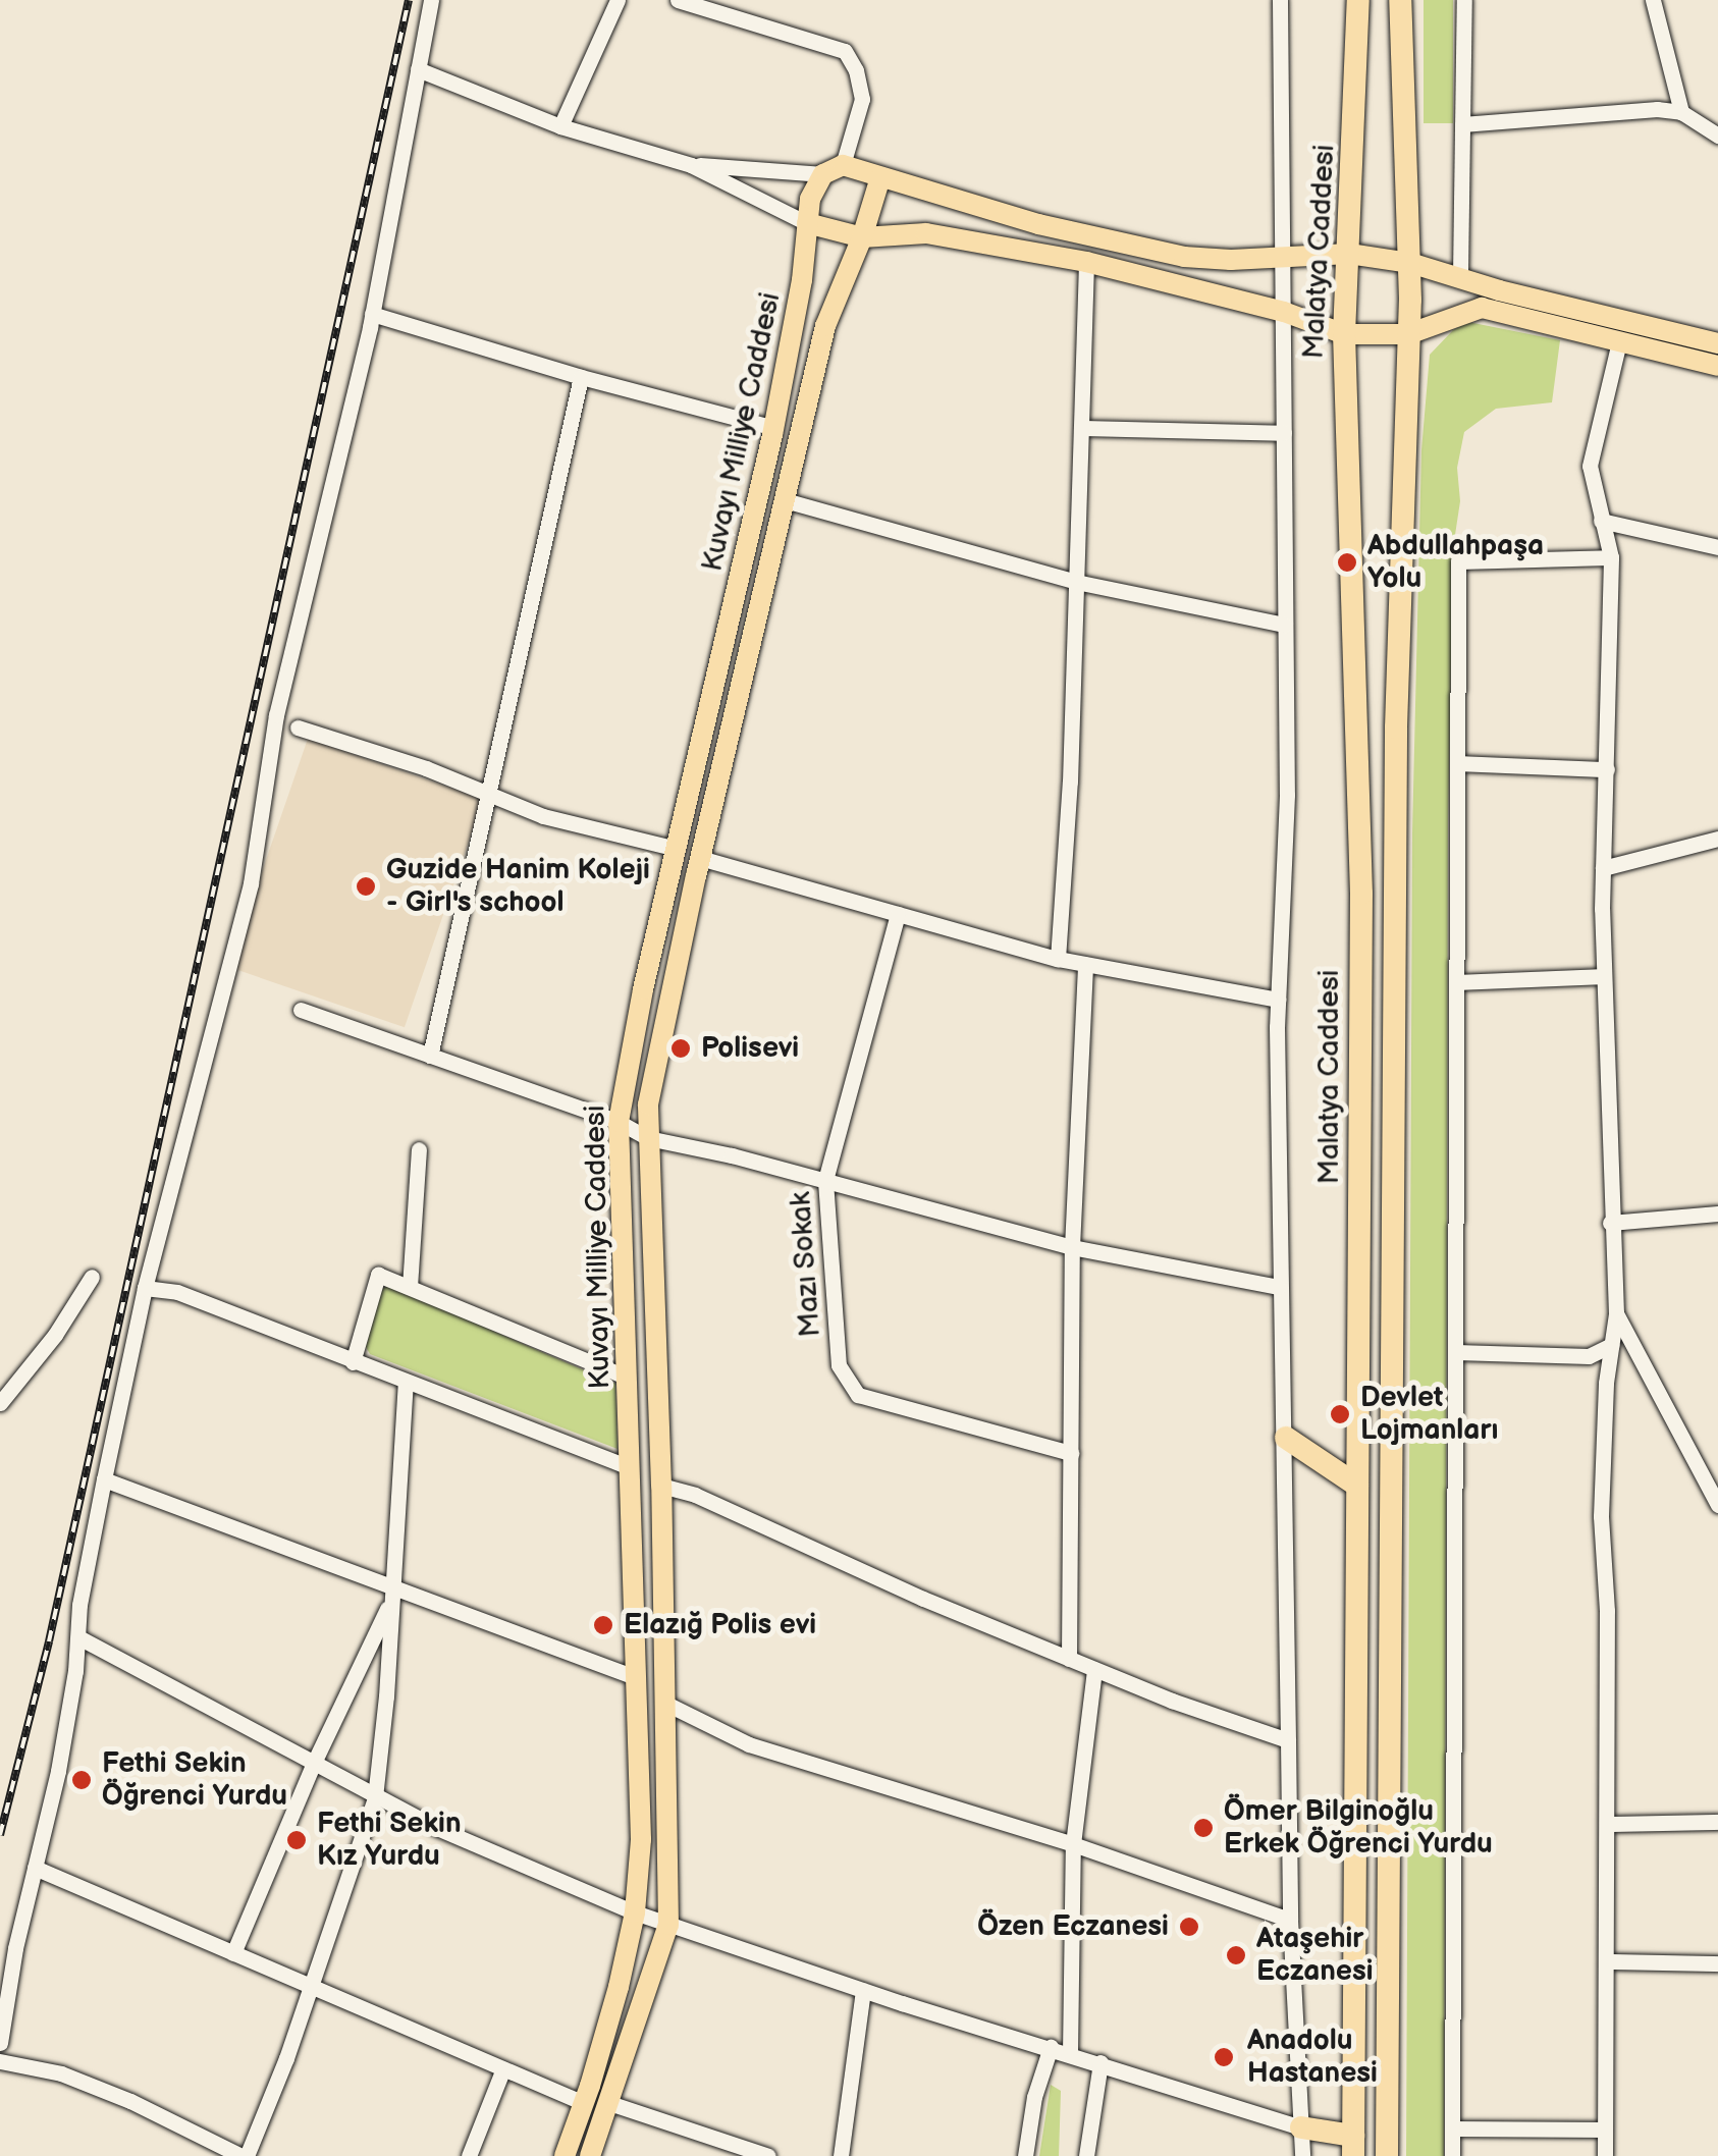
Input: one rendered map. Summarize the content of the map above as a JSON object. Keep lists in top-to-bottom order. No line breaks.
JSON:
{"streets":{"highway":["Malatya Caddesi"],"main road":["Kuvayı Milliye Caddesi"],"street":["Mazı Sokak"]},"places":["Abdullahpaşa Yolu","Guzide Hanim Koleji - Girl's school","Polisevi","Devlet Lojmanları","Elazığ Polis evi","Fethi Sekin Öğrenci Yurdu","Ömer Bilginoğlu Erkek Öğrenci Yurdu","Fethi Sekin Kız Yurdu","Özen Eczanesi","Ataşehir Eczanesi","Anadolu Hastanesi"]}
